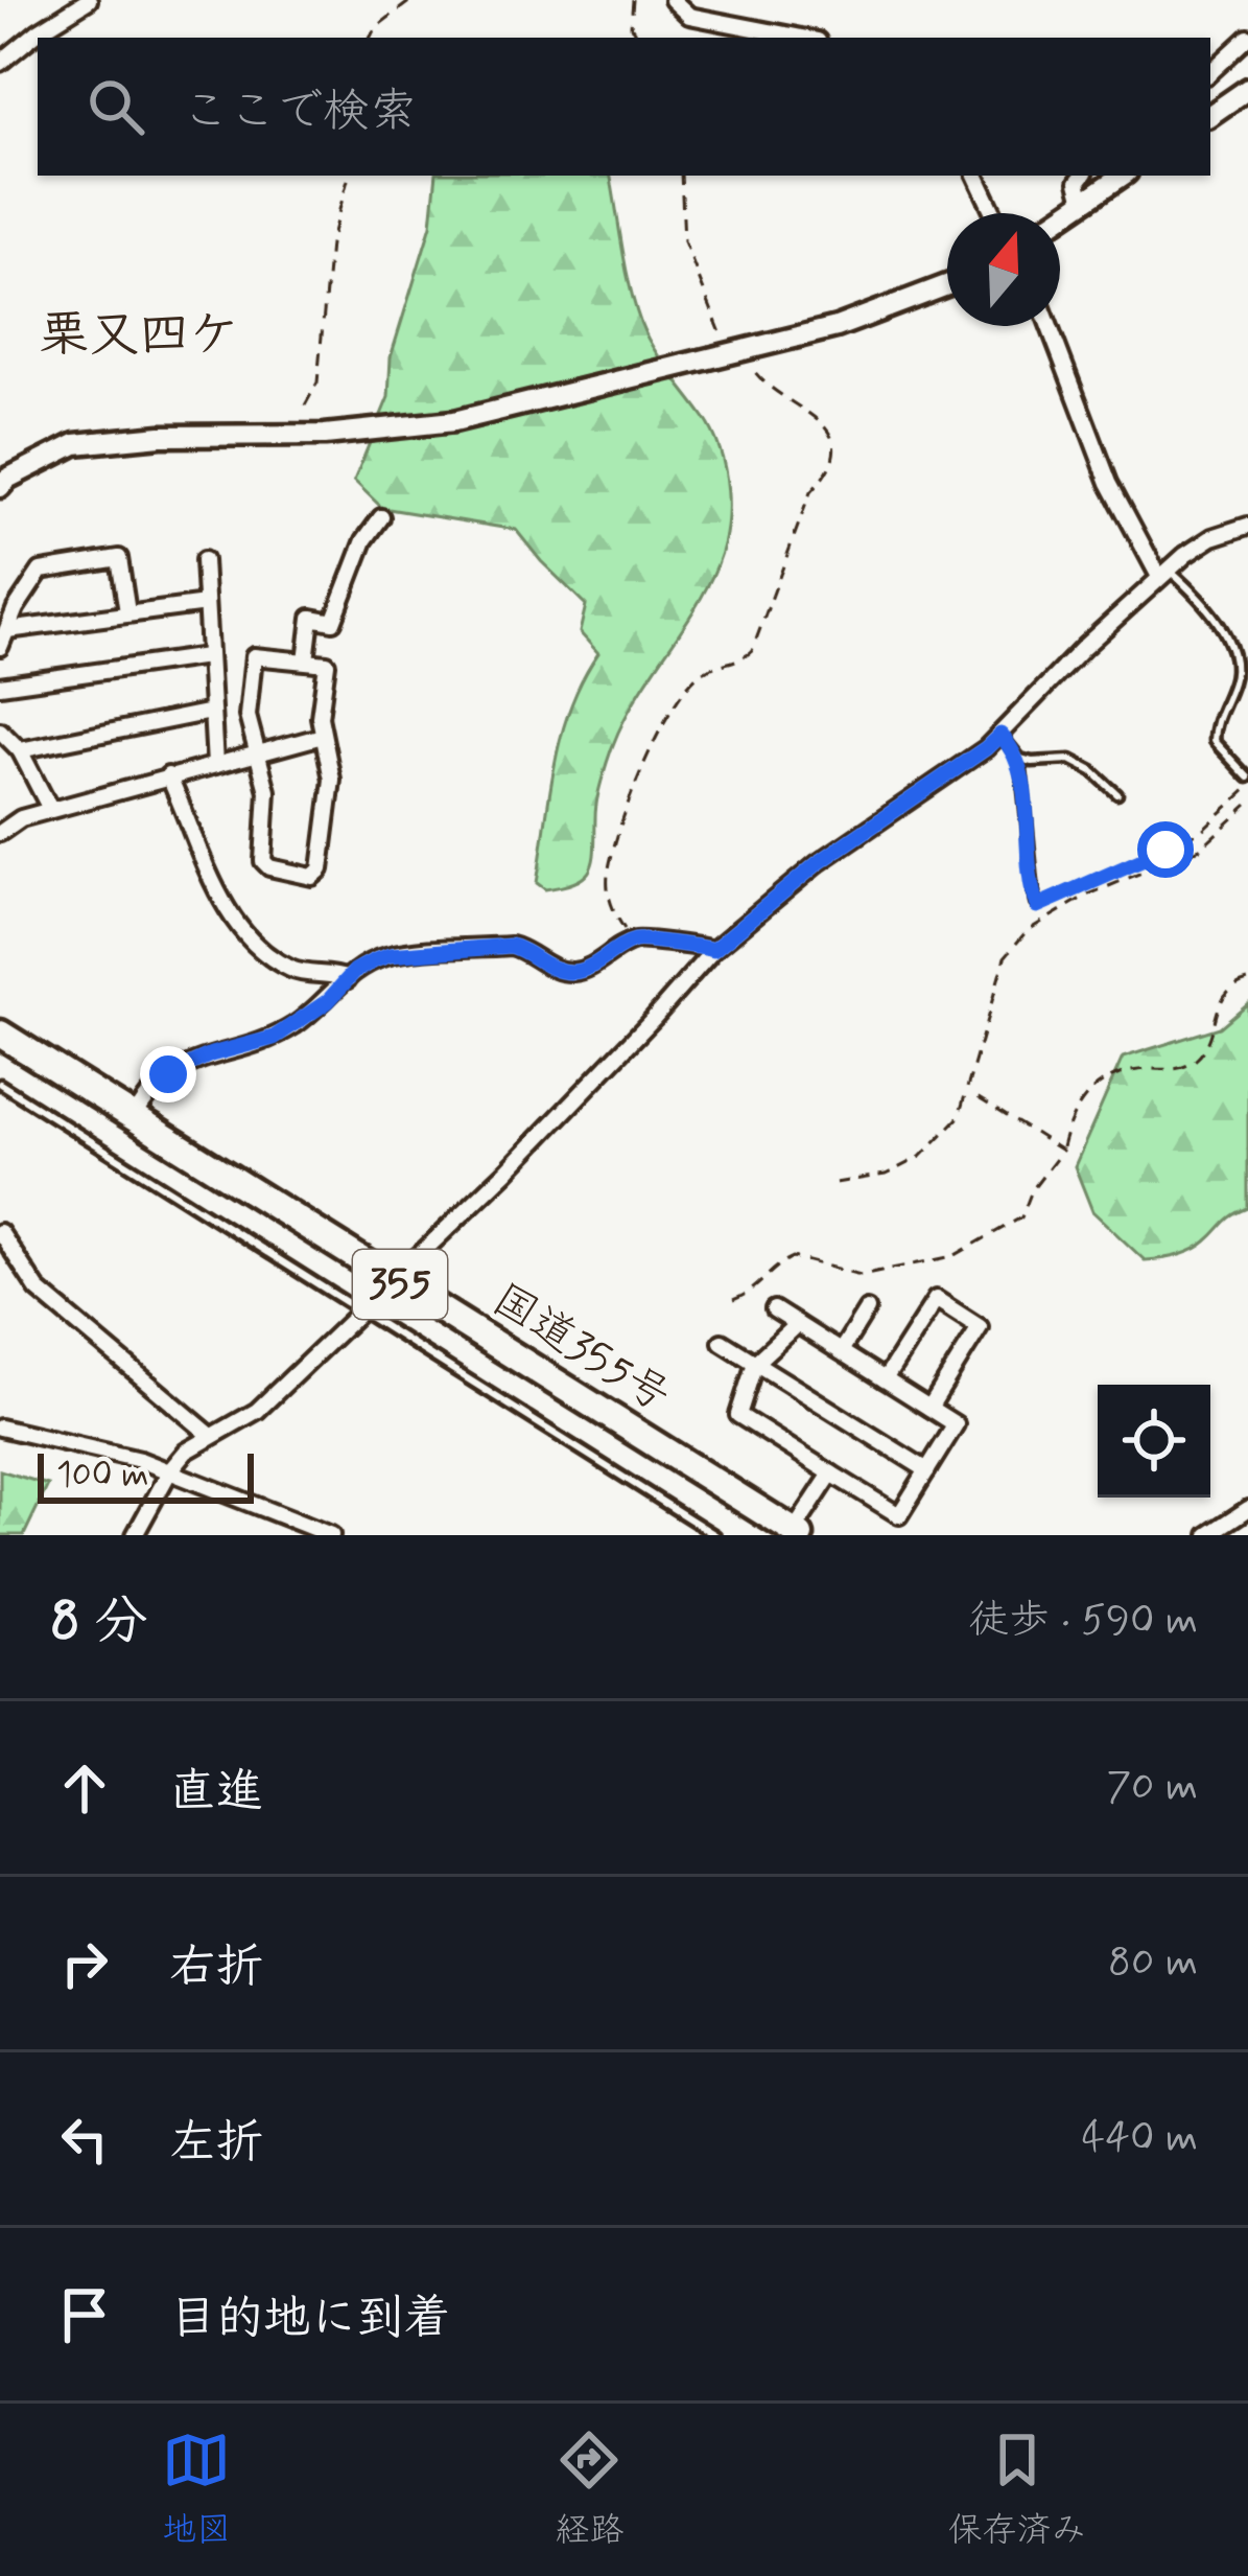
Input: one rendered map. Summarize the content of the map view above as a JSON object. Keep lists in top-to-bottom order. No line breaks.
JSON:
{"streets":{"highway":["355","国道355号"]},"districts":["栗又四ケ"],"scale_bar":"100 m","north":"top","page":{"search":"ここで検索","scale":"100 m","heading":["8 分","徒歩 · 590 m"],"list":[["直進","70 m"],["右折","80 m"],["左折","440 m"],"目的地に到着"],"nav":["地図","経路","保存済み"]}}
